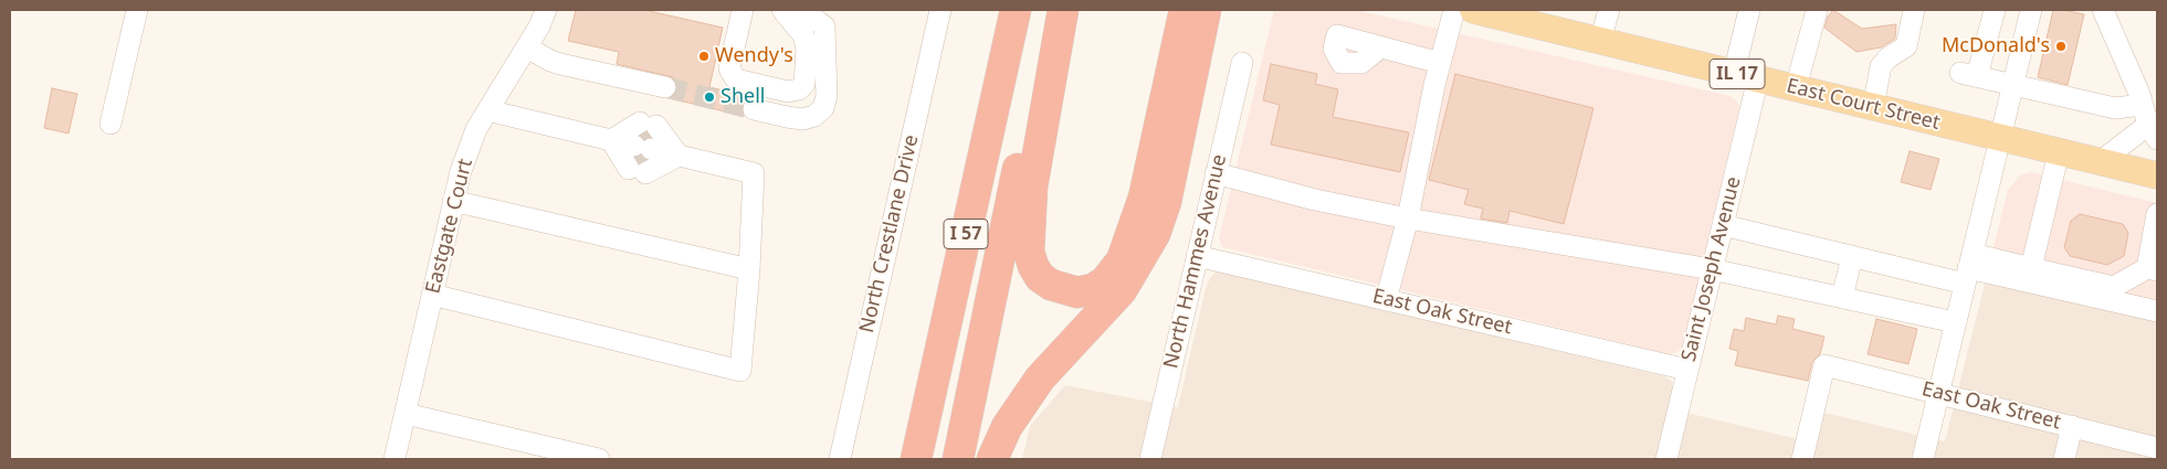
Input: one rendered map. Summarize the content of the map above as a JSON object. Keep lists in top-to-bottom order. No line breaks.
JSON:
{"streets":{"highway":["I 57"],"main road":["IL 17","East Court Street"],"street":["Eastgate Court","North Crestlane Drive","North Hammes Avenue","Saint Joseph Avenue","East Oak Street"]},"crossings":[["East Court Street","Saint Joseph Avenue"],["North Hammes Avenue","East Oak Street"],["Saint Joseph Avenue","East Oak Street"]],"places":["McDonald's","Wendy's","Shell"]}
